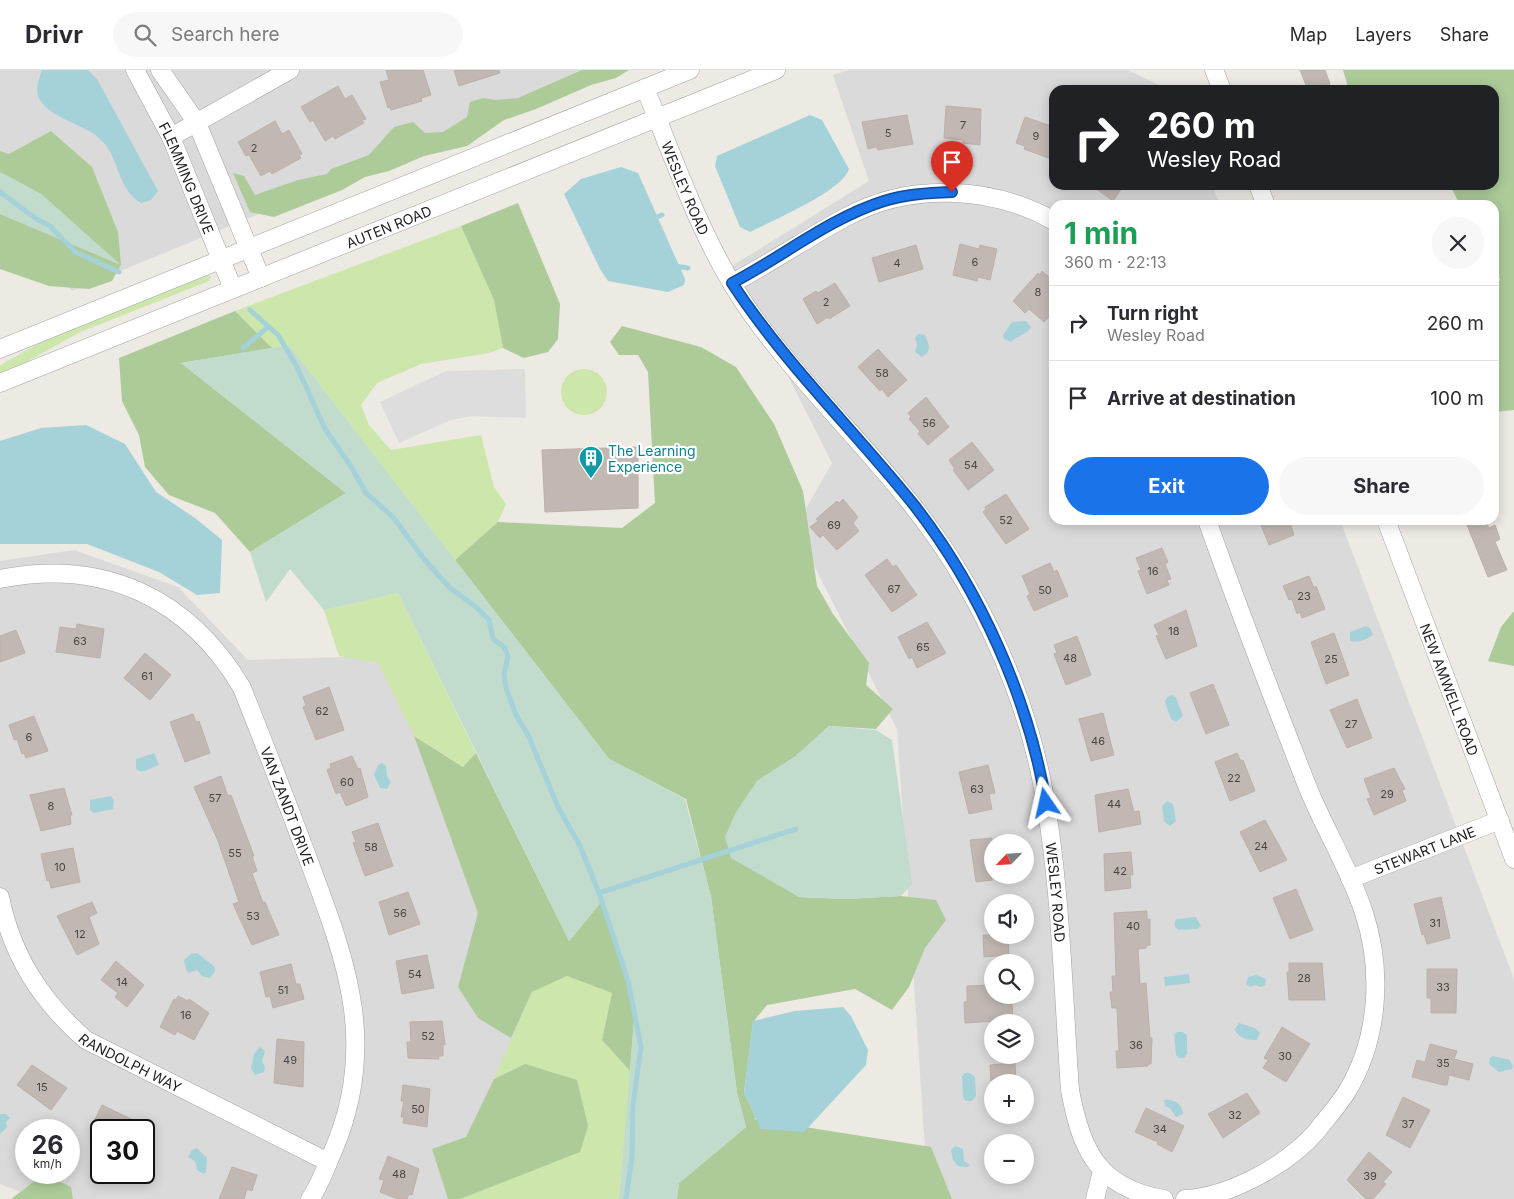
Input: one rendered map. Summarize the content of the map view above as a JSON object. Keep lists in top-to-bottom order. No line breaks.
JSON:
{"streets":{"street":["FLEMMING DRIVE","WESLEY ROAD","AUTEN ROAD","NEW AMWELL ROAD","VAN ZANDT DRIVE","STEWART LANE","RANDOLPH WAY"]},"crossings":[["FLEMMING DRIVE","AUTEN ROAD"],["WESLEY ROAD","AUTEN ROAD"],["NEW AMWELL ROAD","STEWART LANE"],["VAN ZANDT DRIVE","RANDOLPH WAY"]],"places":{"building":["The Learning Experience"]},"house_numbers":["7","5","9","2","6","4","8","2","58","56","54","52","69","16","67","50","23","18","63","65","48","25","61","62","27","6","46","22","60","63","29","57","44","8","24","58","55","10","42","56","53","31","40","12","54","28","14","33","51","16","52","36","30","49","35","15","50","32","37","34","48","39"],"north":"bottom left","page":{"header":"Drivr","search":"Search here","nav":["Map","Layers","Share"],"turn":["260 m","Wesley Road"],"heading":["1 min","360 m · 22:13"],"list":[{"name":"Turn right","note":"Wesley Road","value":"260 m"},{"name":"Arrive at destination","value":"100 m"}],"buttons":["Exit","Share"],"map_buttons":["+","−"],"speed":"26 km/h","limit":"30"}}
